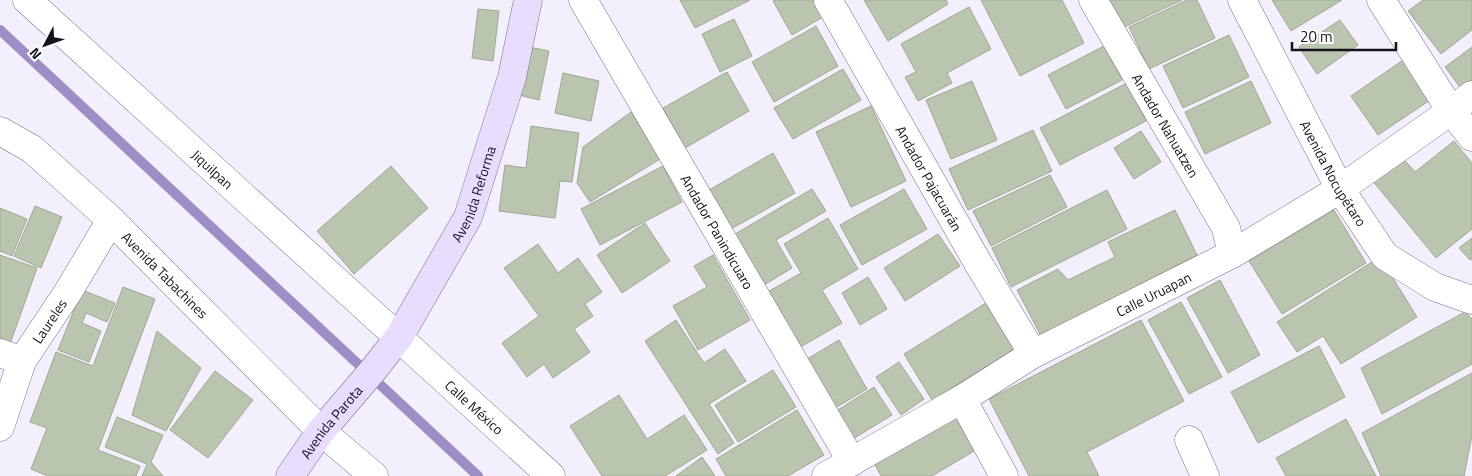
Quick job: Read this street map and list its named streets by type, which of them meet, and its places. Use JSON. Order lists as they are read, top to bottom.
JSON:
{
  "streets": {
    "street": [
      "Andador Nahuatzen",
      "Jiquilpan",
      "Avenida Nocupétaro",
      "Andador Pajacuarán",
      "Avenida Reforma",
      "Andador Panindicuaro",
      "Avenida Tabachines",
      "Calle Uruapan",
      "Laureles",
      "Calle México",
      "Avenida Parota"
    ]
  },
  "crossings": [
    ["Andador Nahuatzen", "Calle Uruapan"],
    ["Jiquilpan", "Avenida Reforma"],
    ["Jiquilpan", "Calle México"],
    ["Avenida Nocupétaro", "Calle Uruapan"],
    ["Andador Pajacuarán", "Calle Uruapan"],
    ["Avenida Reforma", "Calle México"],
    ["Avenida Reforma", "Avenida Parota"],
    ["Andador Panindicuaro", "Calle Uruapan"],
    ["Avenida Tabachines", "Laureles"],
    ["Avenida Tabachines", "Avenida Parota"]
  ],
  "scale_bar": "20 m",
  "north": "bottom left"
}
